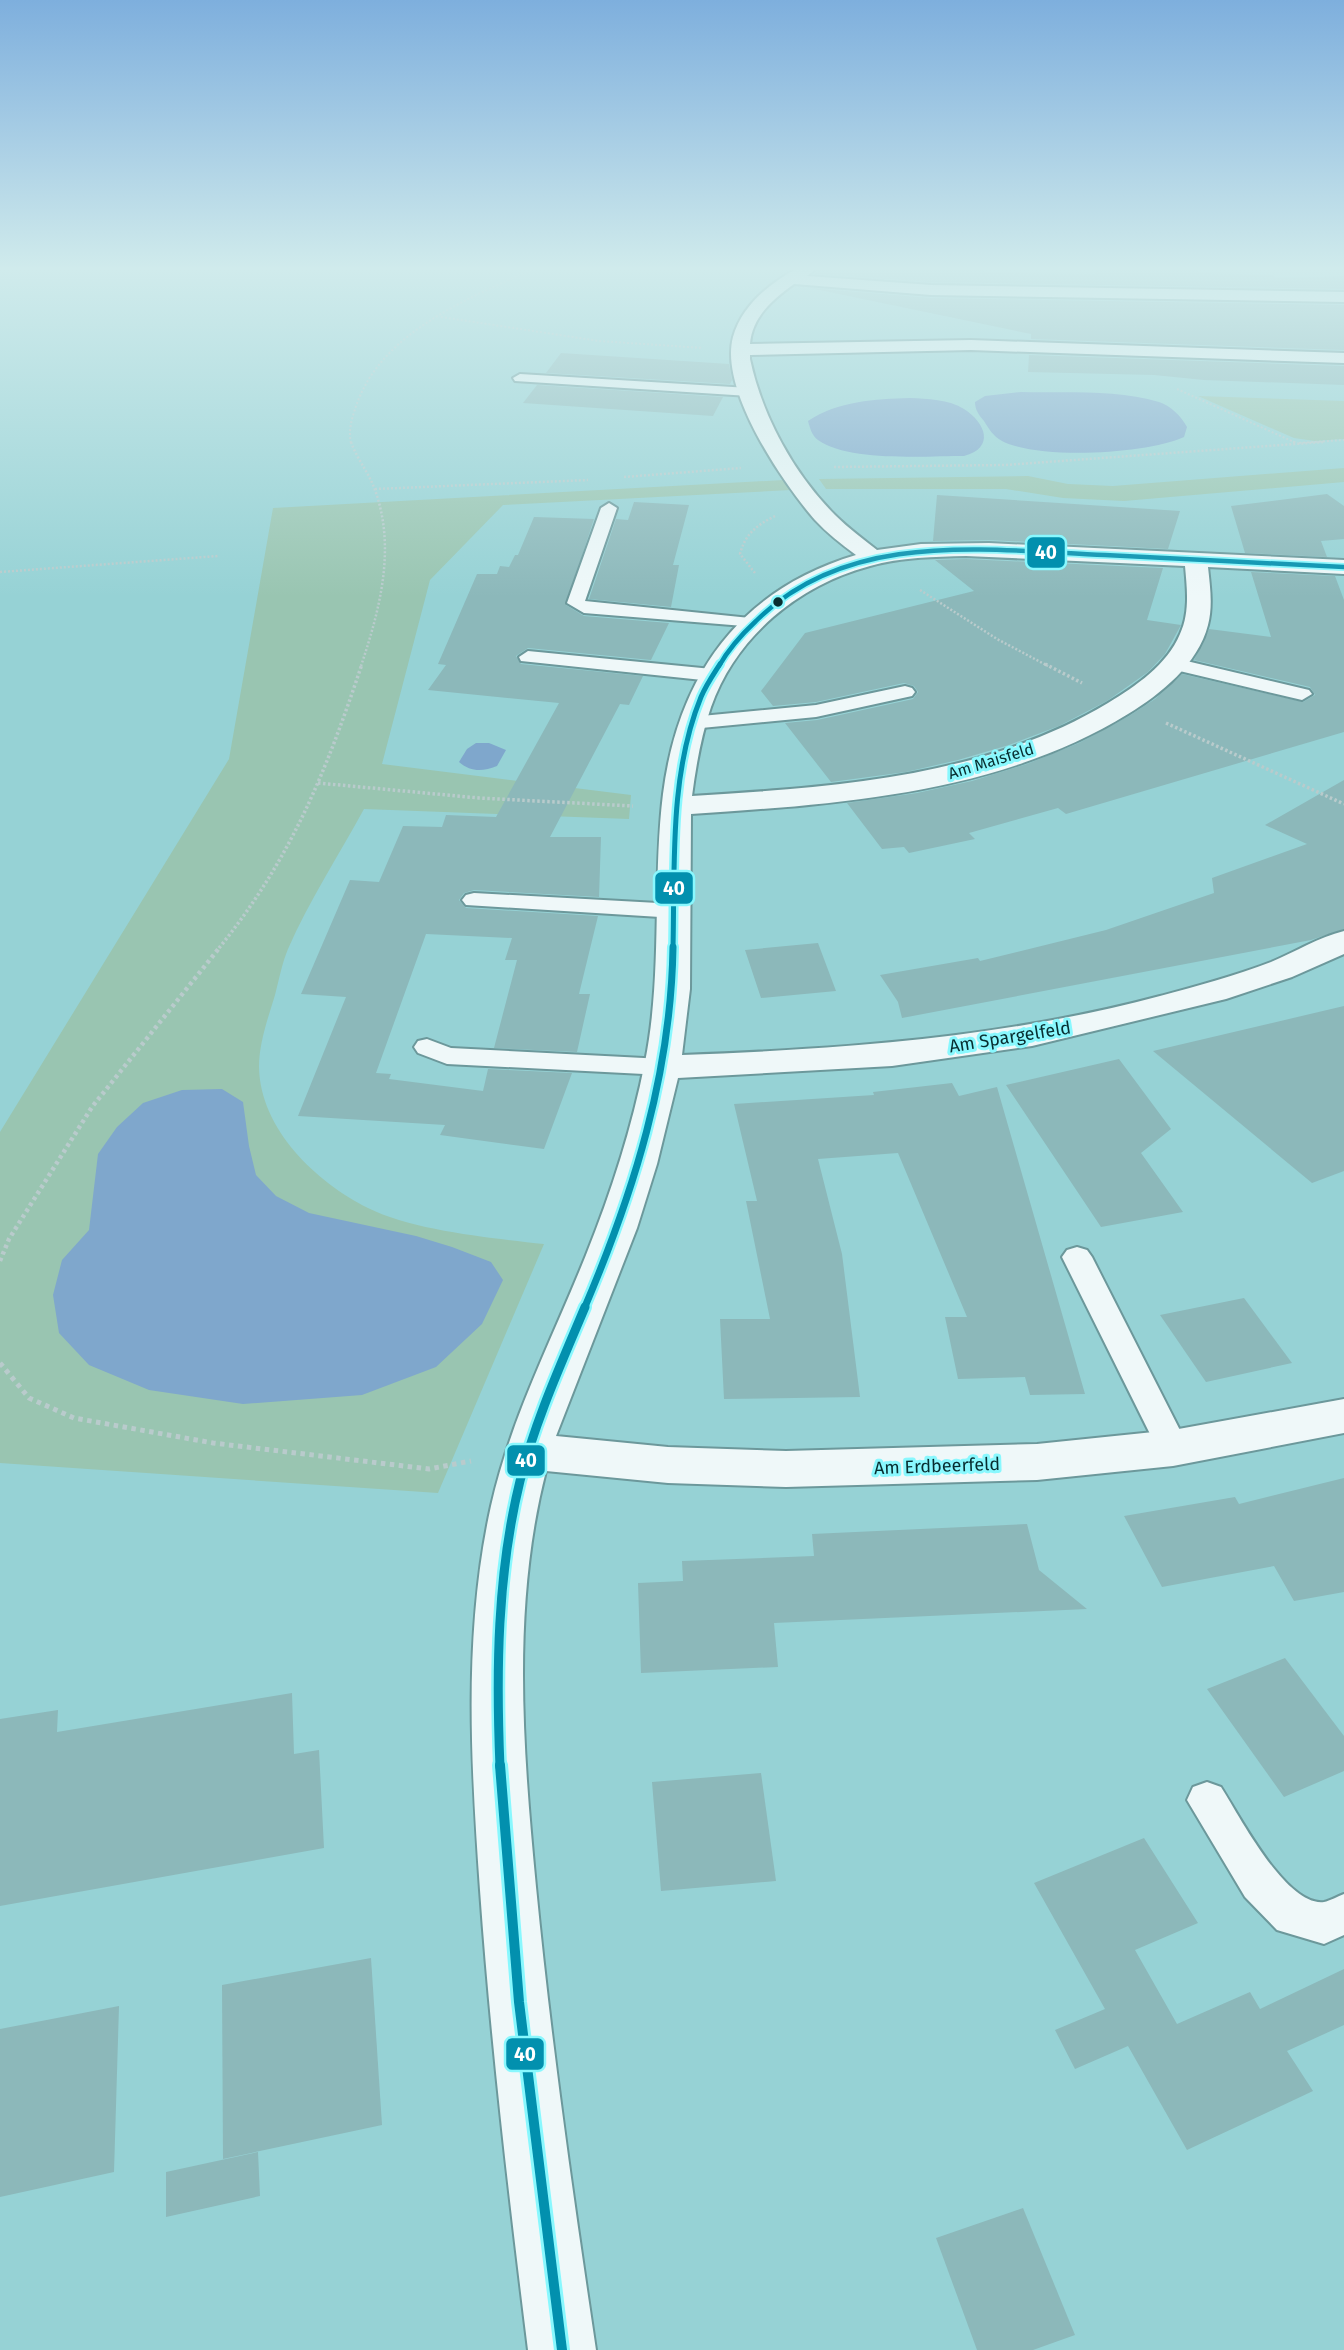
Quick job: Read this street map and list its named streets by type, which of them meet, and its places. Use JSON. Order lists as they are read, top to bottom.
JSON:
{
  "streets": {
    "street": ["Am Maisfeld", "Am Spargelfeld", "Am Erdbeerfeld"]
  },
  "lines": ["transit line 40"]
}
